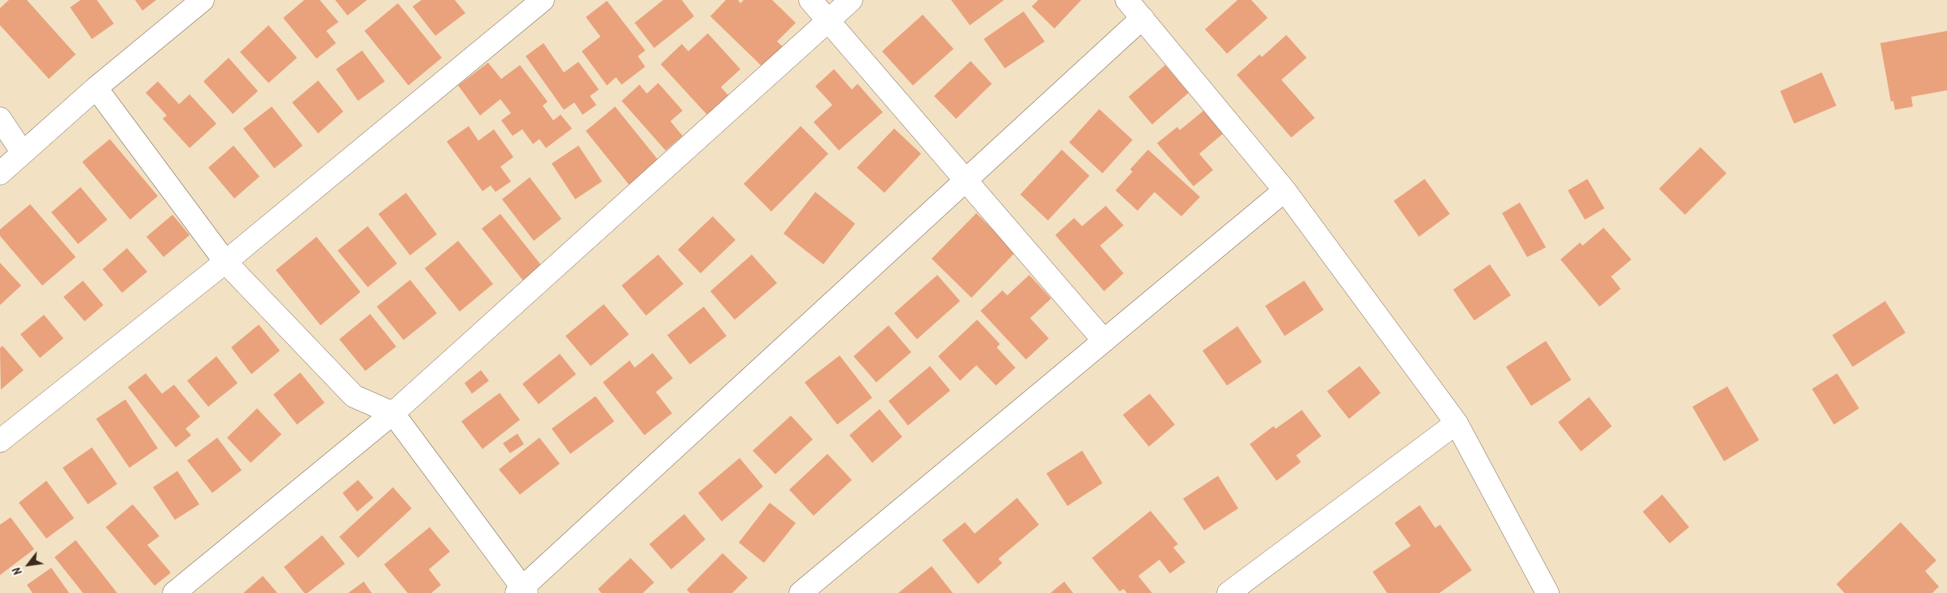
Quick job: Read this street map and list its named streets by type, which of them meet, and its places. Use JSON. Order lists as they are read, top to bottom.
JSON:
{
  "north": "bottom left"
}
